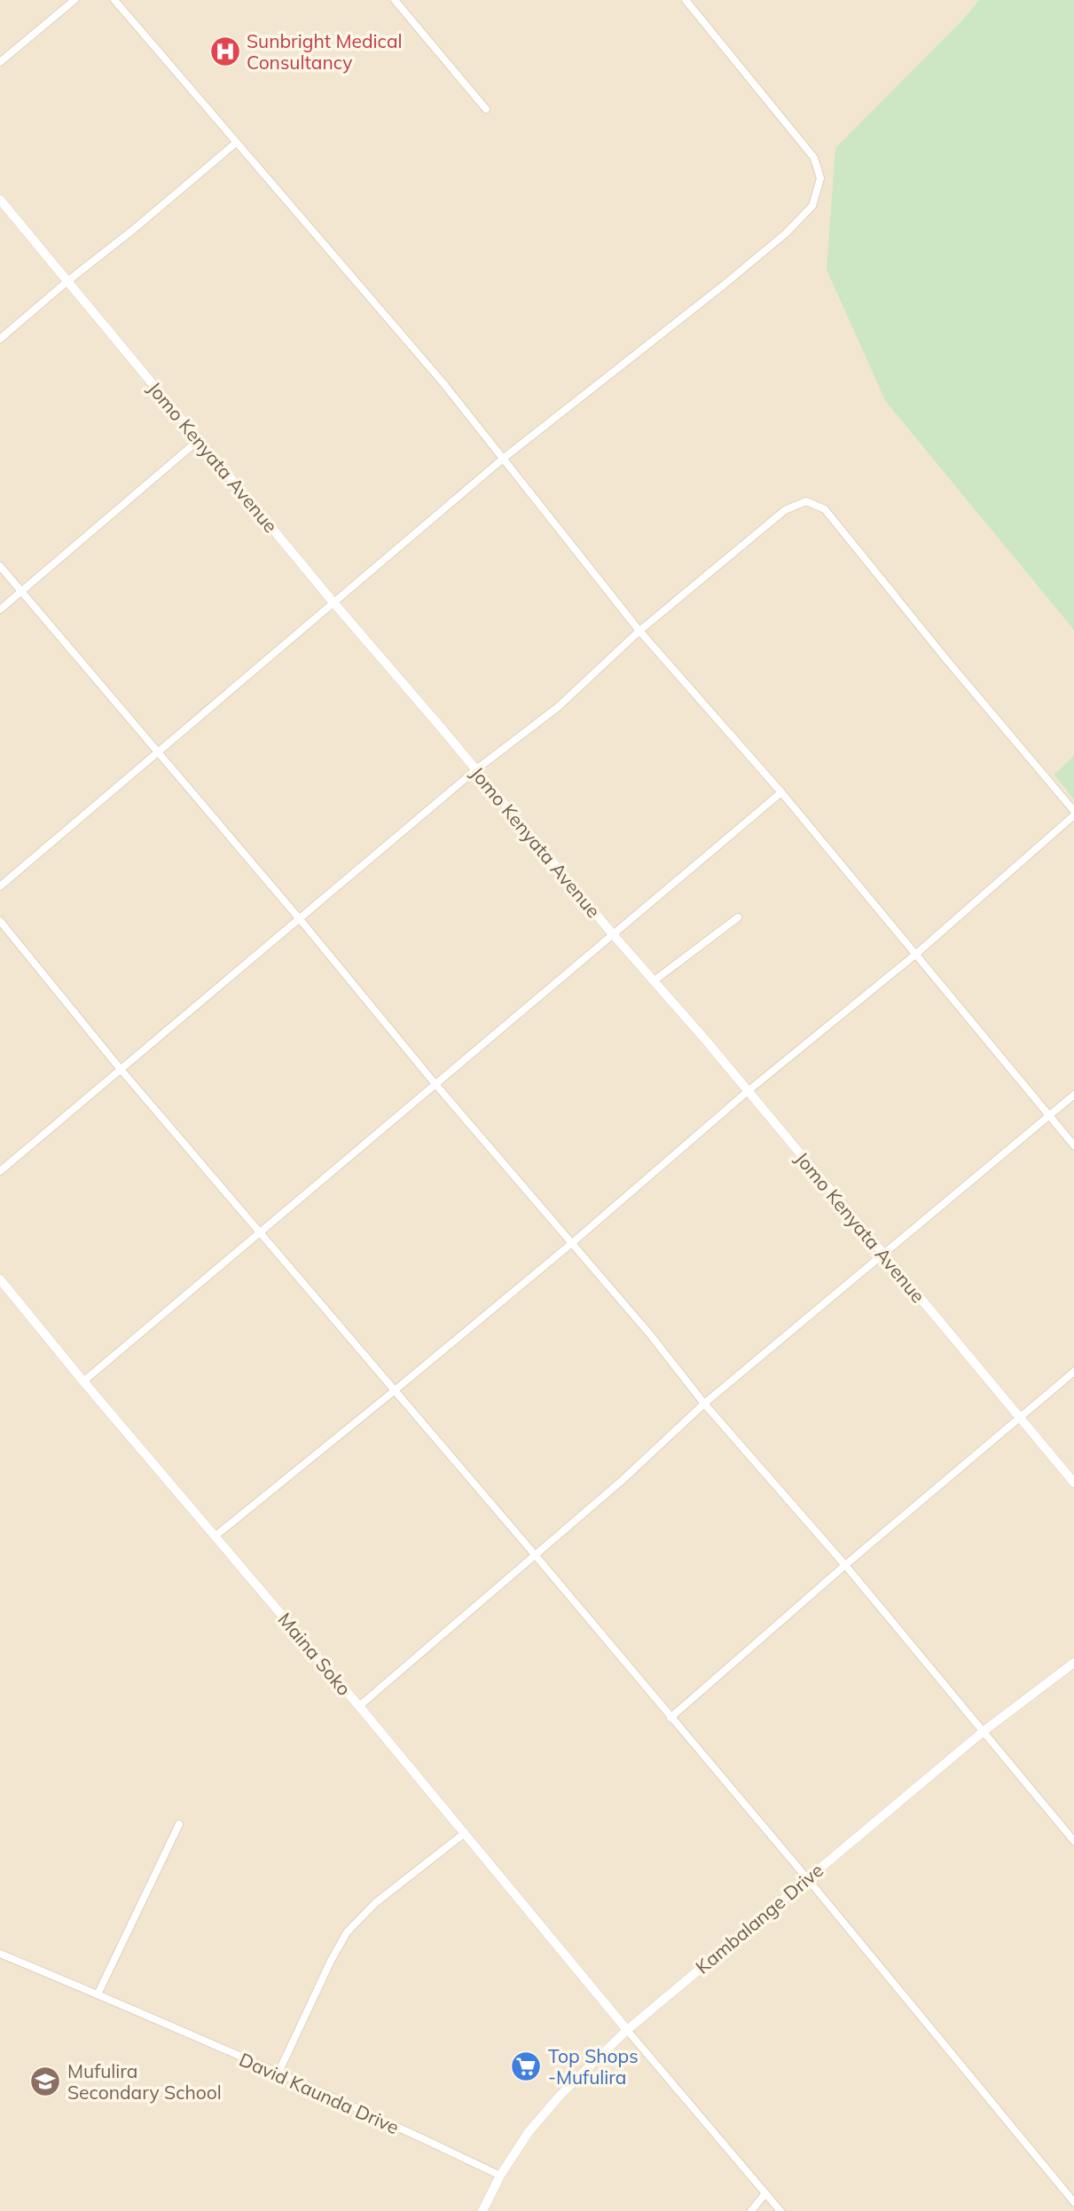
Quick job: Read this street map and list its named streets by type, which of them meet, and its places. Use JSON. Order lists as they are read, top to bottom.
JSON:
{
  "streets": {
    "street": [
      "Jomo Kenyata Avenue",
      "Maina Soko",
      "Kambalange Drive",
      "David Kaunda Drive"
    ]
  },
  "crossings": [
    ["Maina Soko", "Kambalange Drive"],
    ["Kambalange Drive", "David Kaunda Drive"]
  ],
  "places": {
    "hospital": ["Sunbright Medical Consultancy"],
    "supermarket": ["Top Shops -Mufulira"],
    "school or university": ["Mufulira Secondary School"]
  }
}
